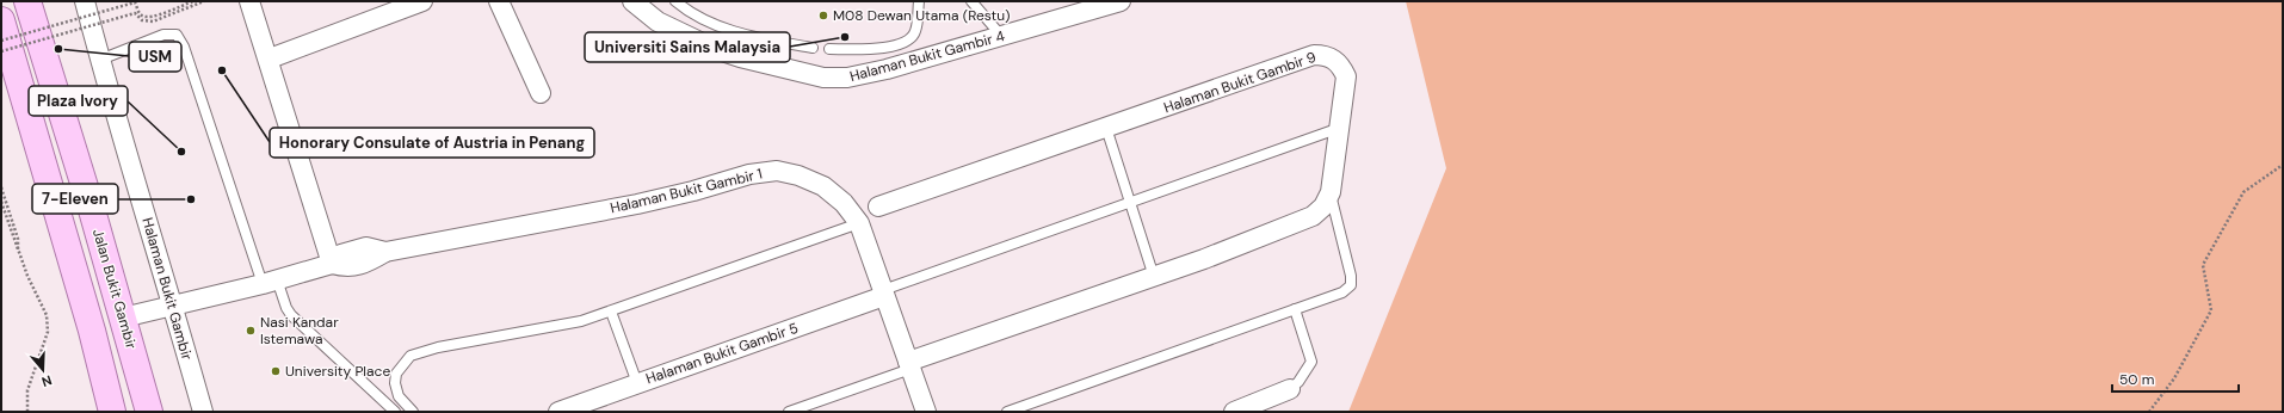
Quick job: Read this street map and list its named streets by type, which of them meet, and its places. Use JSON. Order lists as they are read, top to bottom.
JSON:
{
  "streets": {
    "main road": ["Jalan Bukit Gambir"],
    "street": [
      "Halaman Bukit Gambir 4",
      "Halaman Bukit Gambir 9",
      "Halaman Bukit Gambir 1",
      "Halaman Bukit Gambir",
      "Halaman Bukit Gambir 5"
    ]
  },
  "crossings": [
    ["Halaman Bukit Gambir 9", "Halaman Bukit Gambir 1"],
    ["Halaman Bukit Gambir 1", "Jalan Bukit Gambir"],
    ["Halaman Bukit Gambir 1", "Halaman Bukit Gambir"],
    ["Halaman Bukit Gambir 1", "Halaman Bukit Gambir 5"]
  ],
  "places": [
    "M08 Dewan Utama (Restu)",
    "Universiti Sains Malaysia",
    "USM",
    "Honorary Consulate of Austria in Penang",
    "Plaza Ivory",
    "7-Eleven",
    "Nasi Kandar Istemawa",
    "University Place"
  ],
  "scale_bar": "50 m",
  "north": "bottom"
}
